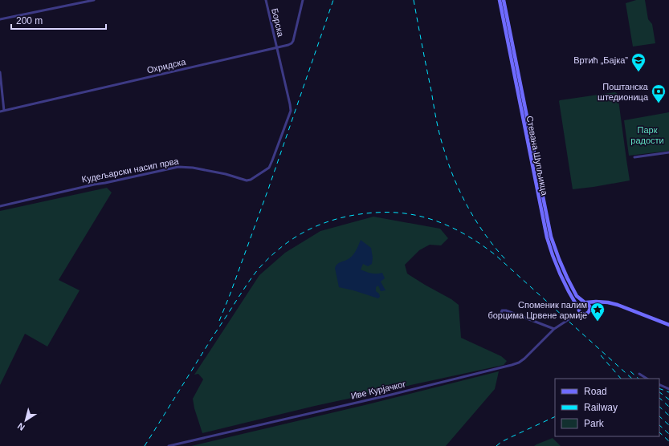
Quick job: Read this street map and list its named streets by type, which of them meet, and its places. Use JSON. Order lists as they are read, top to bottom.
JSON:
{
  "streets": {
    "main road": ["Стевана Шупљикца"],
    "street": [
      "Борска",
      "Охридска",
      "Кудељарски насип прва",
      "Иве Курјачког"
    ]
  },
  "crossings": [
    ["Борска", "Охридска"],
    ["Борска", "Кудељарски насип прва"],
    ["Охридска", "Кудељарски насип прва"]
  ],
  "parks": ["Парк радости"],
  "places": {
    "school or university": ["Вртић „Бајка”"],
    "bank": ["Поштанска штедионица"],
    "place": ["Споменик палим борцима Црвене армије"]
  },
  "legend": ["Road", "Railway", "Park"],
  "scale_bar": "200 m",
  "north": "bottom left"
}
